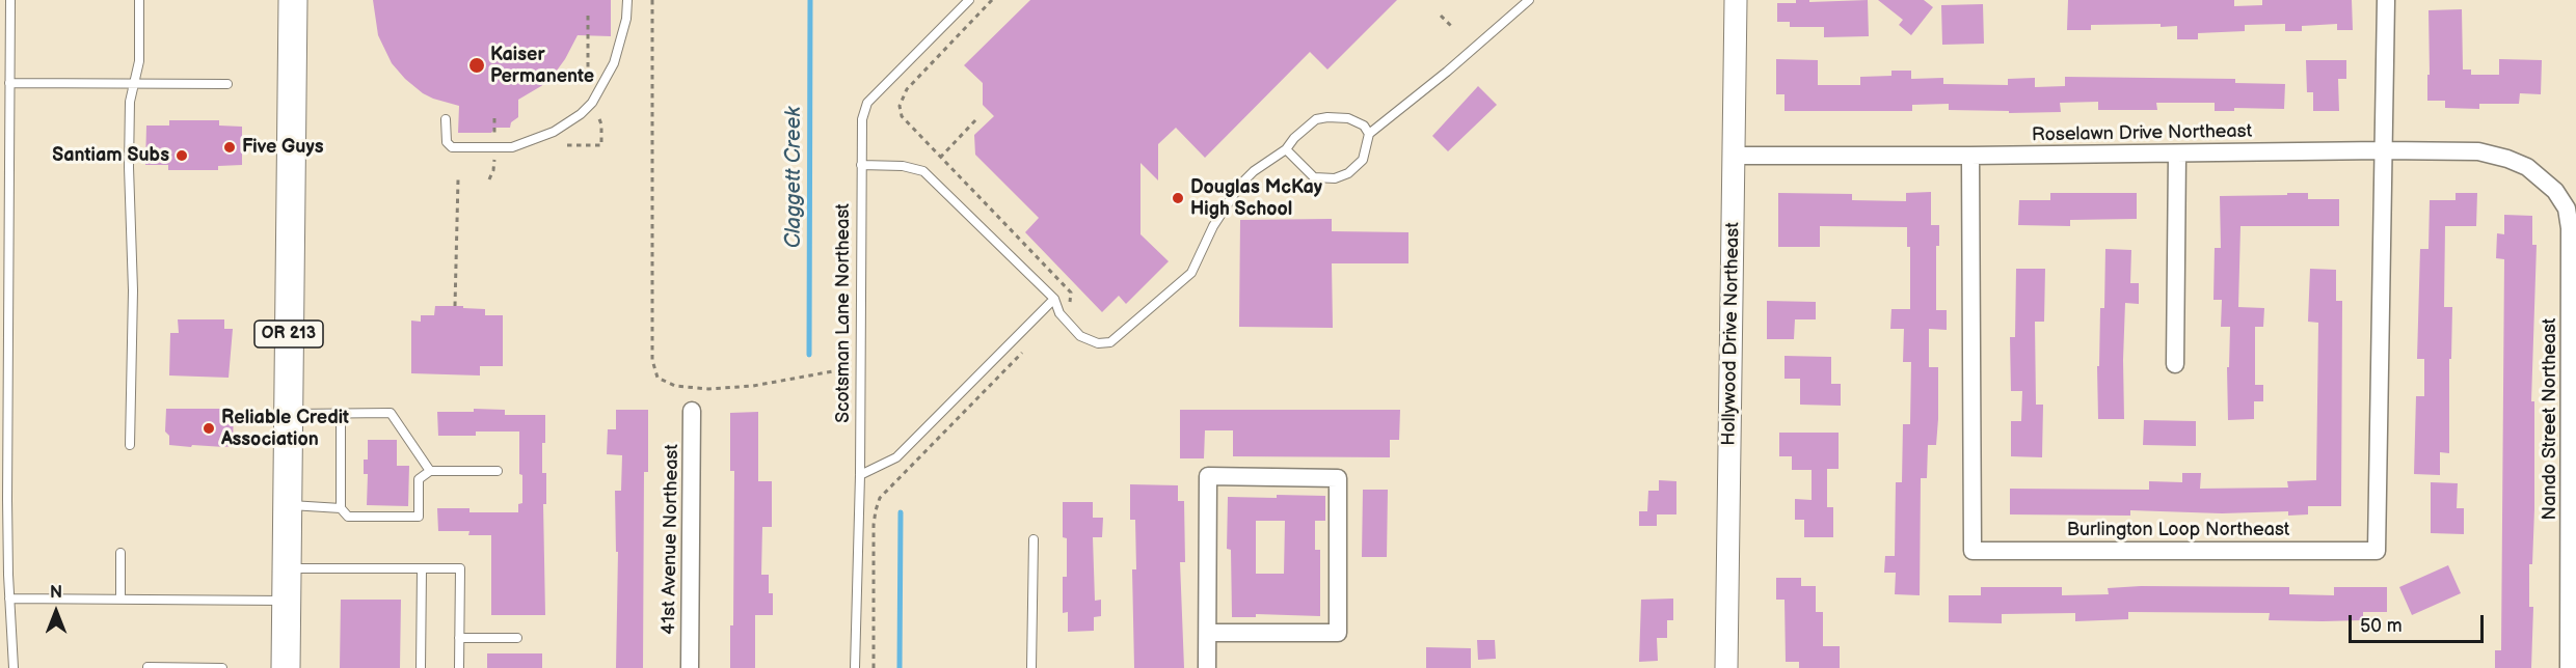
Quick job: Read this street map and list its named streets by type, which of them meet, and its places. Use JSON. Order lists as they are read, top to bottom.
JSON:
{
  "streets": {
    "main road": ["OR 213"],
    "street": [
      "Roselawn Drive Northeast",
      "Hollywood Drive Northeast",
      "Nando Street Northeast",
      "Burlington Loop Northeast",
      "41st Avenue Northeast"
    ],
    "lane": ["Scotsman Lane Northeast"]
  },
  "crossings": [
    ["Roselawn Drive Northeast", "Hollywood Drive Northeast"],
    ["Roselawn Drive Northeast", "Nando Street Northeast"],
    ["Roselawn Drive Northeast", "Burlington Loop Northeast"]
  ],
  "water": ["Claggett Creek"],
  "places": [
    "Kaiser Permanente",
    "Five Guys",
    "Santiam Subs",
    "Douglas McKay High School",
    "Reliable Credit Association"
  ],
  "scale_bar": "50 m",
  "north": "top"
}
